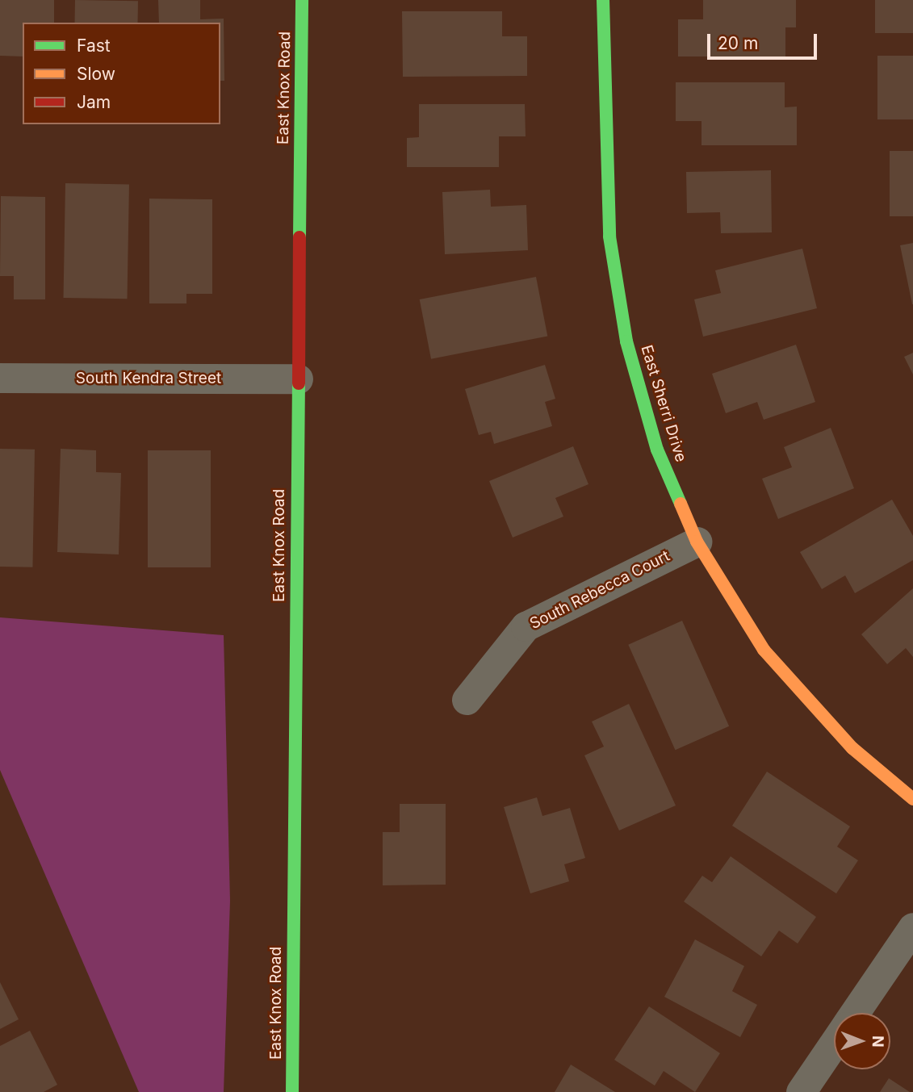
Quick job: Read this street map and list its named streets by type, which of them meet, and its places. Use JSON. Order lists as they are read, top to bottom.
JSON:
{
  "streets": {
    "street": [
      "East Knox Road",
      "South Kendra Street",
      "East Sherri Drive",
      "South Rebecca Court"
    ]
  },
  "crossings": [
    ["East Knox Road", "South Kendra Street"],
    ["East Sherri Drive", "South Rebecca Court"]
  ],
  "legend": ["Fast", "Slow", "Jam"],
  "scale_bar": "20 m",
  "north": "right"
}
